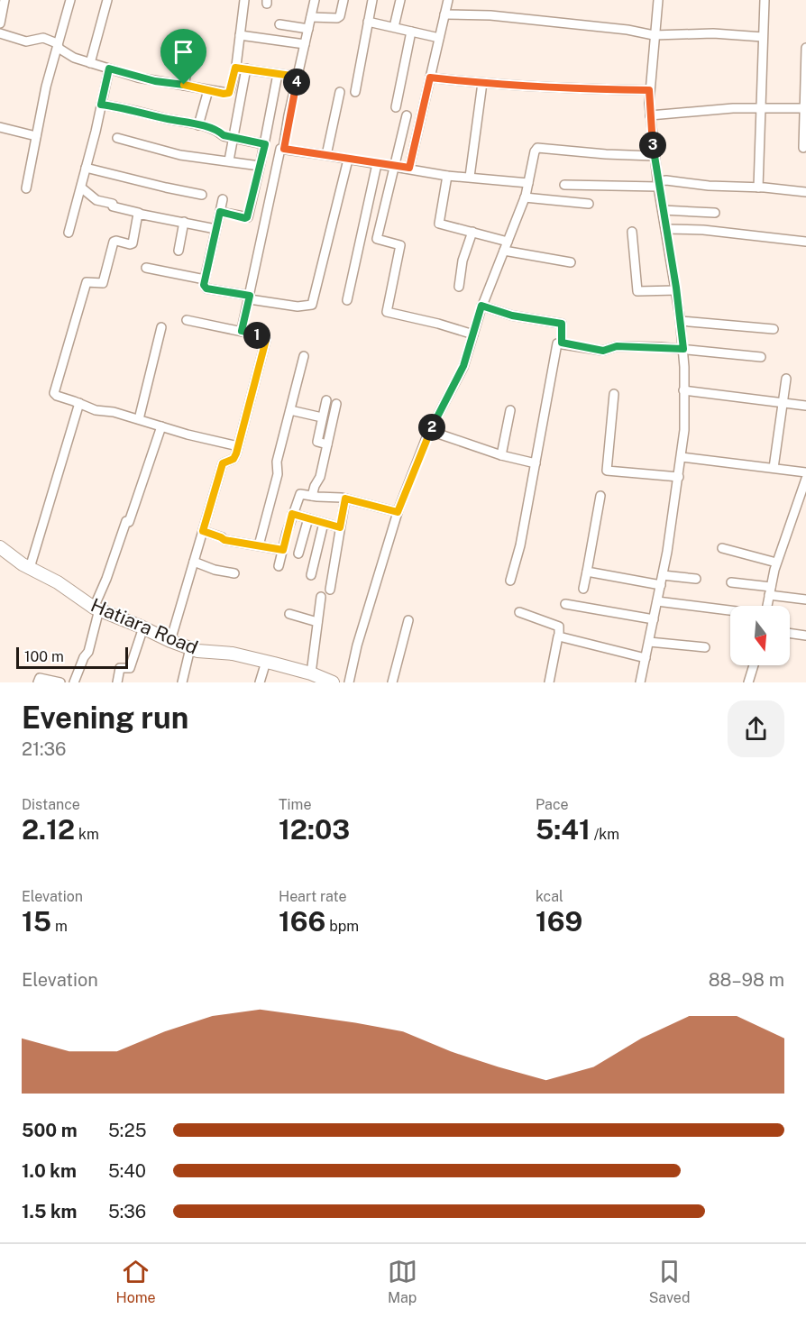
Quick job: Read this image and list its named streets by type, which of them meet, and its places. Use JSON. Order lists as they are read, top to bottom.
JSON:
{
  "streets": {
    "street": ["Hatiara Road"]
  },
  "scale_bar": "100 m",
  "north": "bottom",
  "page": {
    "pins": [
      "4",
      "3",
      "1",
      "2"
    ],
    "scale": "100 m",
    "heading": ["Evening run", "21:36"],
    "stats": [
      ["Distance", "2.12 km"],
      ["Time", "12:03"],
      ["Pace", "5:41 /km"],
      ["Elevation", "15 m"],
      ["Heart rate", "166 bpm"],
      ["kcal", "169"]
    ],
    "chart": ["Elevation", "88–98 m"],
    "list": [
      {
        "name": "500 m",
        "note": "5:25"
      },
      {
        "name": "1.0 km",
        "note": "5:40"
      },
      {
        "name": "1.5 km",
        "note": "5:36"
      }
    ],
    "tabs": ["Home", "Map", "Saved"]
  }
}
